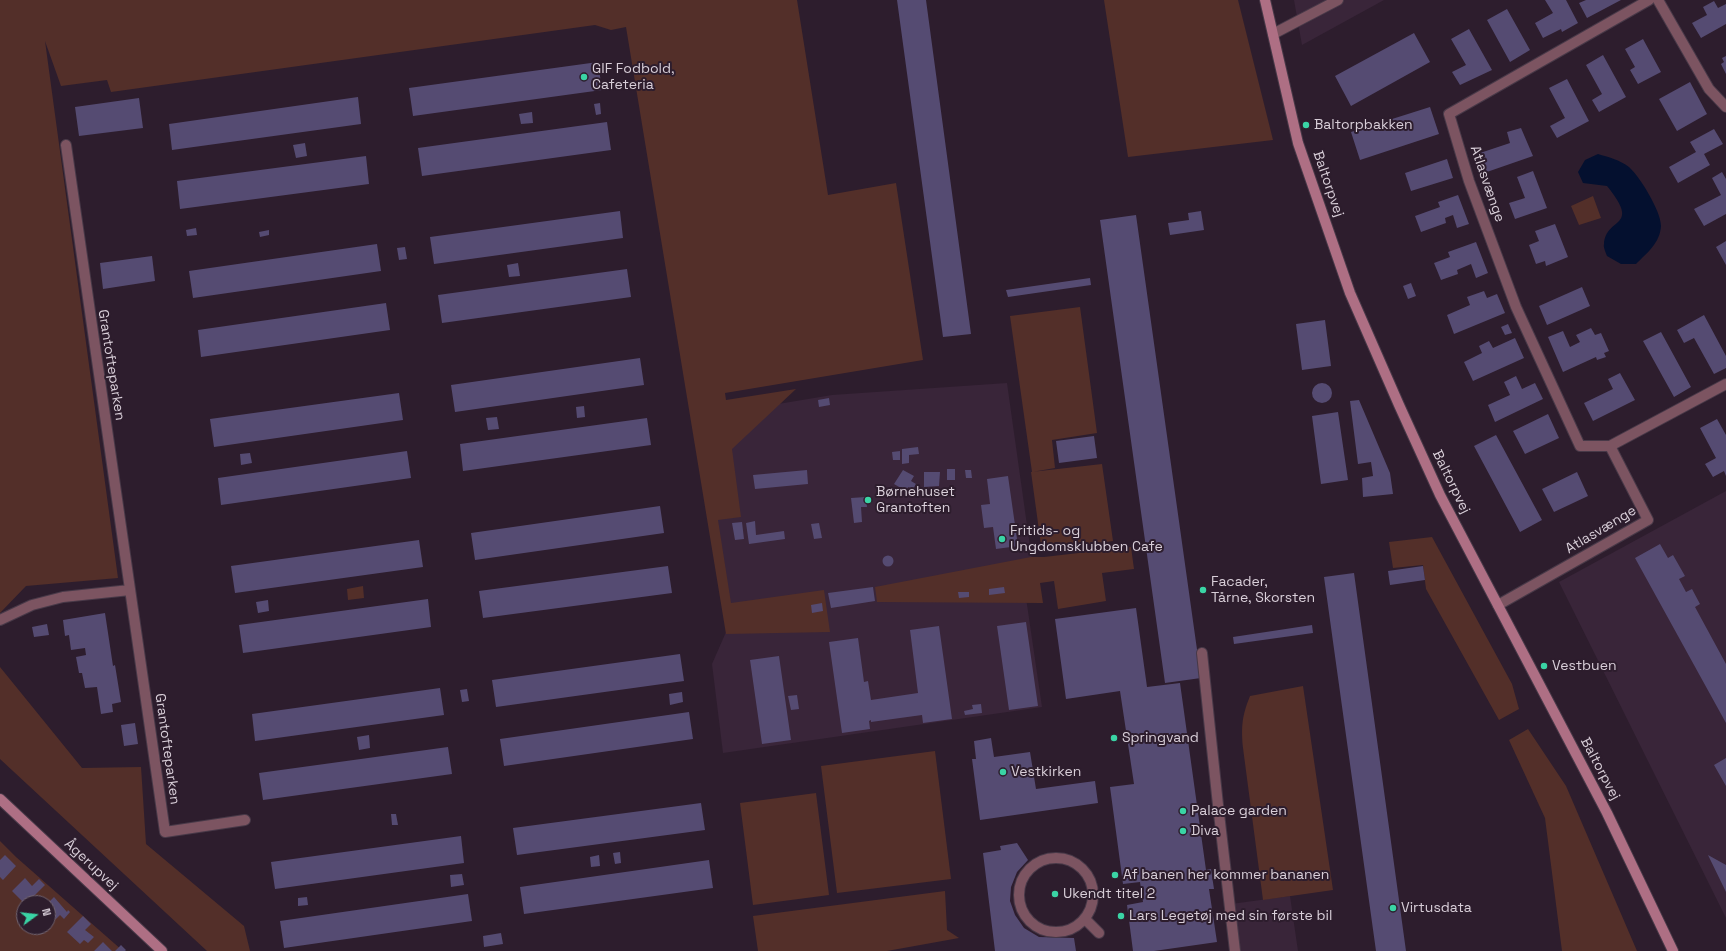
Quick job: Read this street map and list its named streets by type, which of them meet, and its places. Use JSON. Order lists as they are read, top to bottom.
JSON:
{
  "streets": {
    "street": [
      "Baltorpvej",
      "Atlasvænge",
      "Grantofteparken",
      "Ågerupvej"
    ]
  },
  "crossings": [
    ["Baltorpvej", "Atlasvænge"]
  ],
  "places": [
    "GIF Fodbold, Cafeteria",
    "Baltorpbakken",
    "Børnehuset Grantoften",
    "Fritids- og Ungdomsklubben Cafe",
    "Facader, Tårne, Skorsten",
    "Vestbuen",
    "Springvand",
    "Vestkirken",
    "Palace garden",
    "Diva",
    "Af banen her kommer bananen",
    "Ukendt titel 2",
    "Virtusdata",
    "Lars Legetøj med sin første bil"
  ],
  "north": "right"
}
